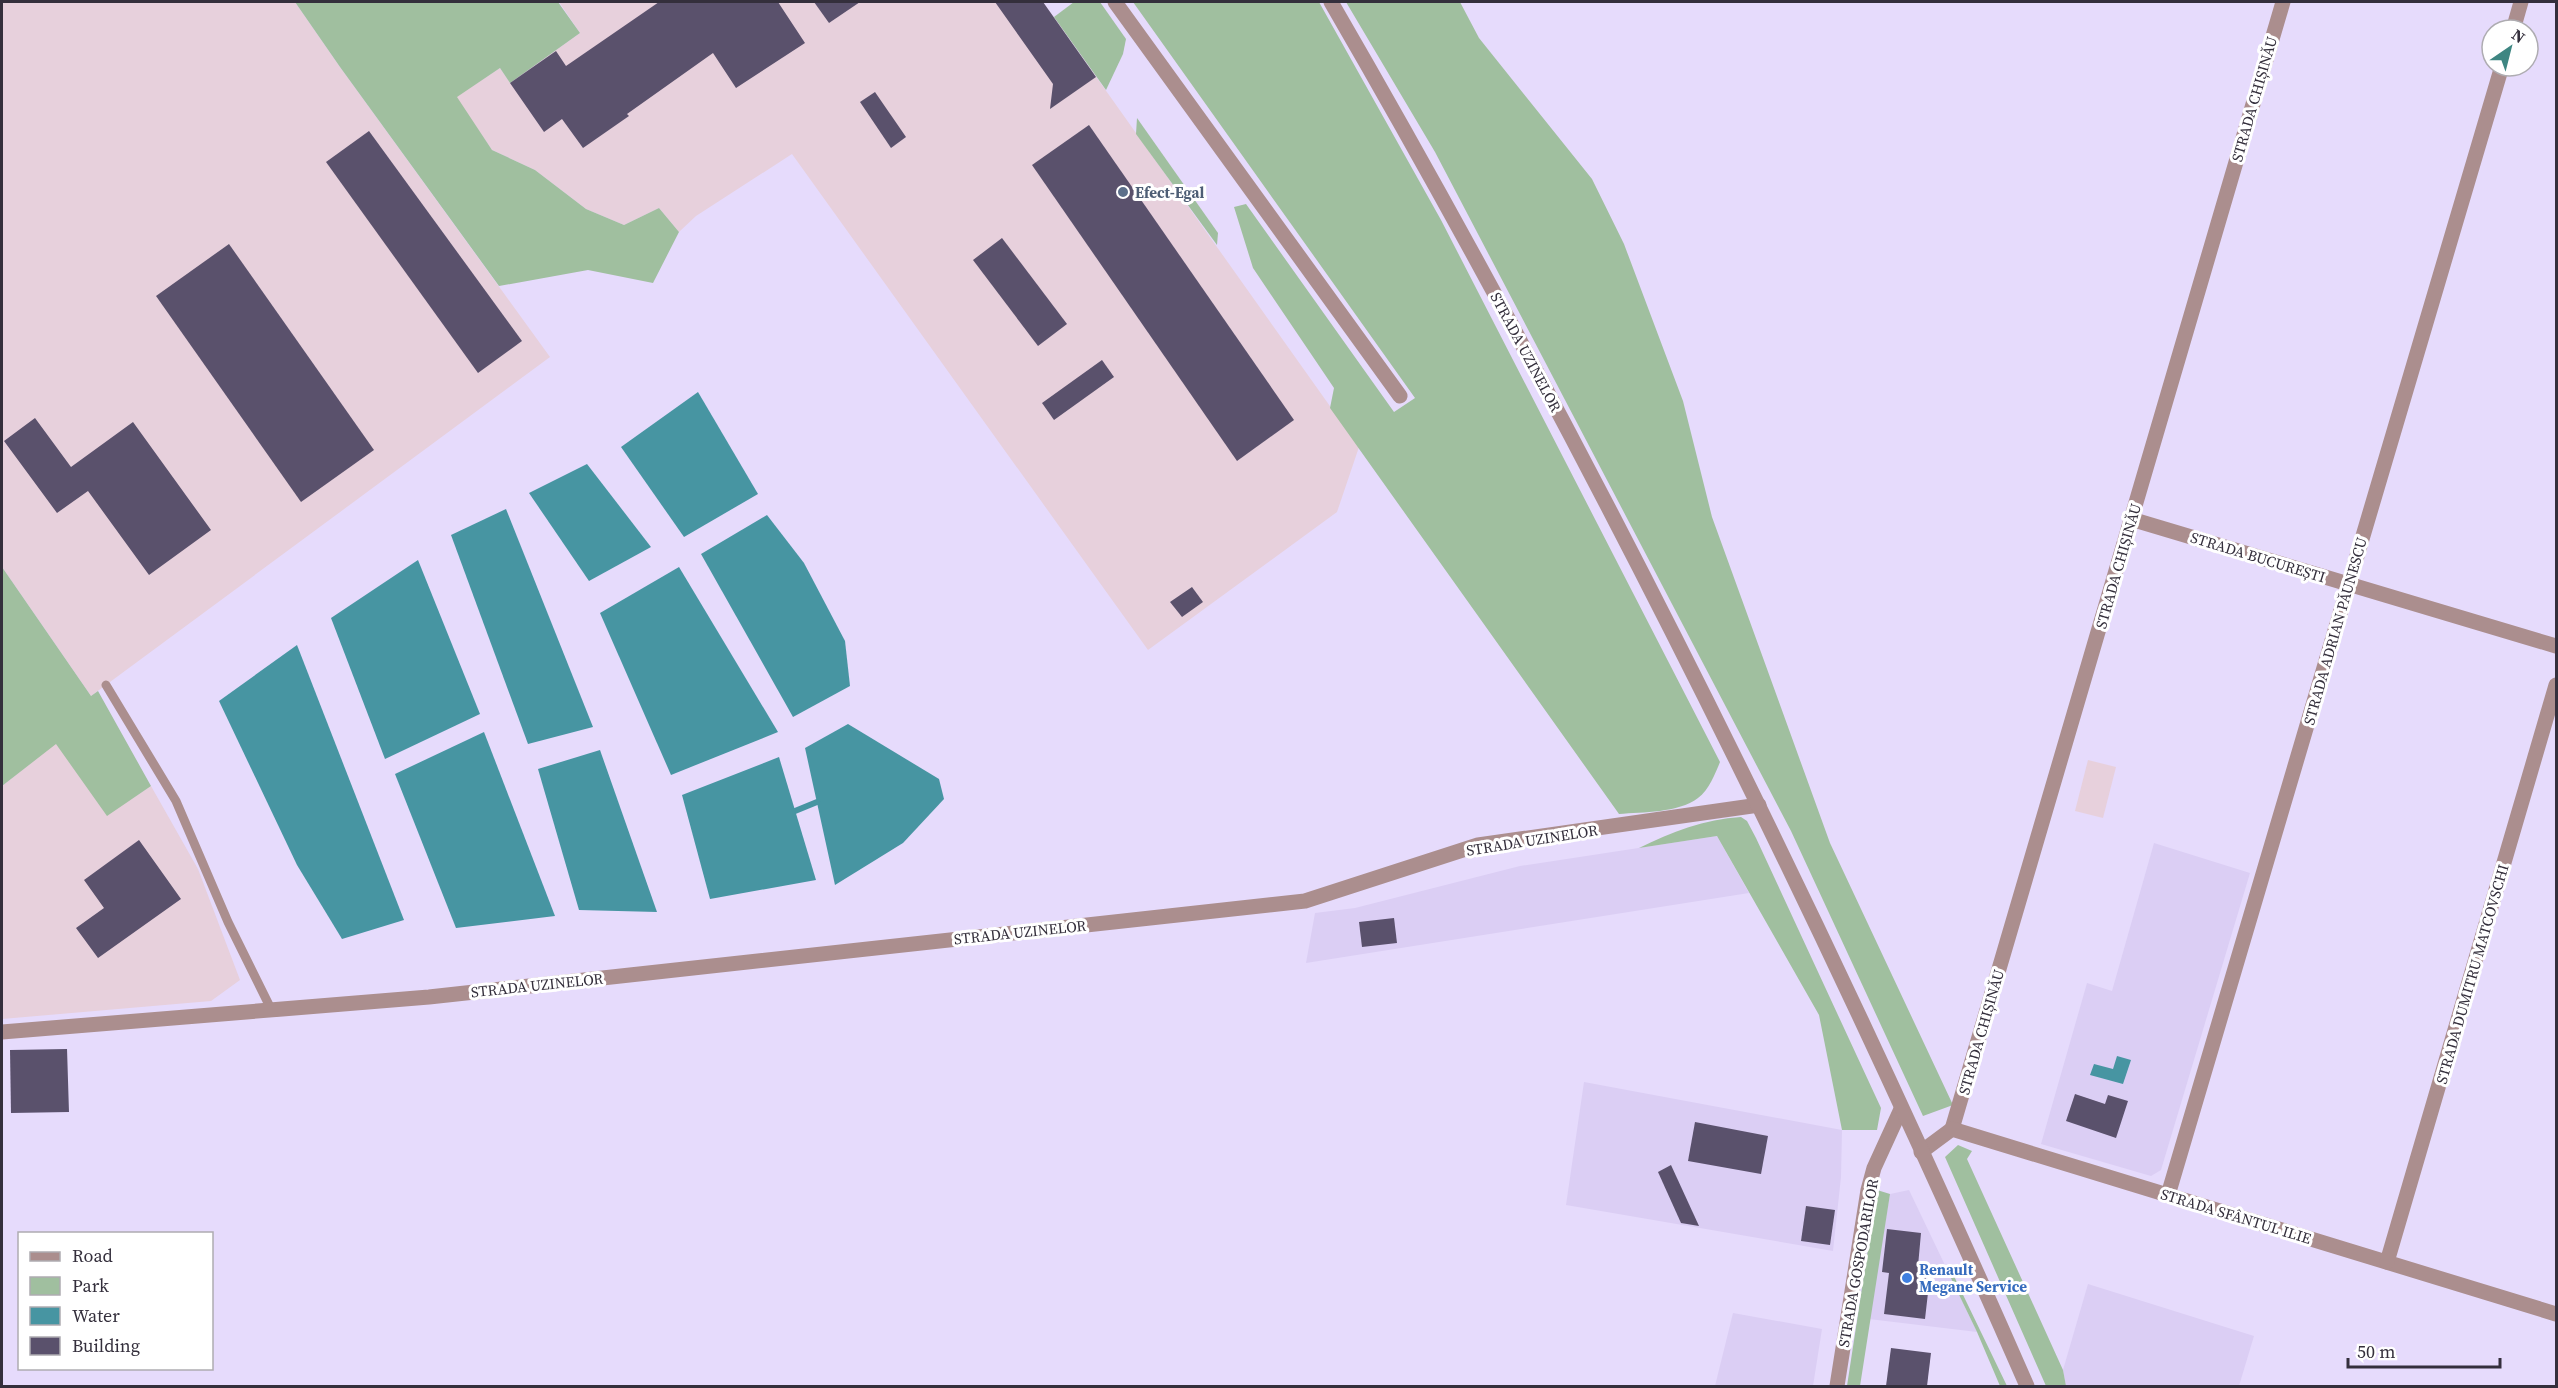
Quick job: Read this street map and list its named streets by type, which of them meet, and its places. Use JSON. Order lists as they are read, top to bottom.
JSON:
{
  "streets": {
    "street": [
      "STRADA CHIȘINĂU",
      "STRADA UZINELOR",
      "STRADA BUCUREȘTI",
      "STRADA ADRIAN PĂUNESCU",
      "STRADA DUMITRU MATCOVSCHI",
      "STRADA SFÂNTUL ILIE",
      "STRADA GOSPODARILOR"
    ]
  },
  "crossings": [
    ["STRADA CHIȘINĂU", "STRADA BUCUREȘTI"],
    ["STRADA CHIȘINĂU", "STRADA SFÂNTUL ILIE"],
    ["STRADA UZINELOR", "STRADA GOSPODARILOR"],
    ["STRADA BUCUREȘTI", "STRADA ADRIAN PĂUNESCU"],
    ["STRADA ADRIAN PĂUNESCU", "STRADA SFÂNTUL ILIE"],
    ["STRADA DUMITRU MATCOVSCHI", "STRADA SFÂNTUL ILIE"]
  ],
  "places": ["Efect-Egal", "Renault Megane Service"],
  "legend": [
    "Road",
    "Park",
    "Water",
    "Building"
  ],
  "scale_bar": "50 m",
  "north": "top right"
}
